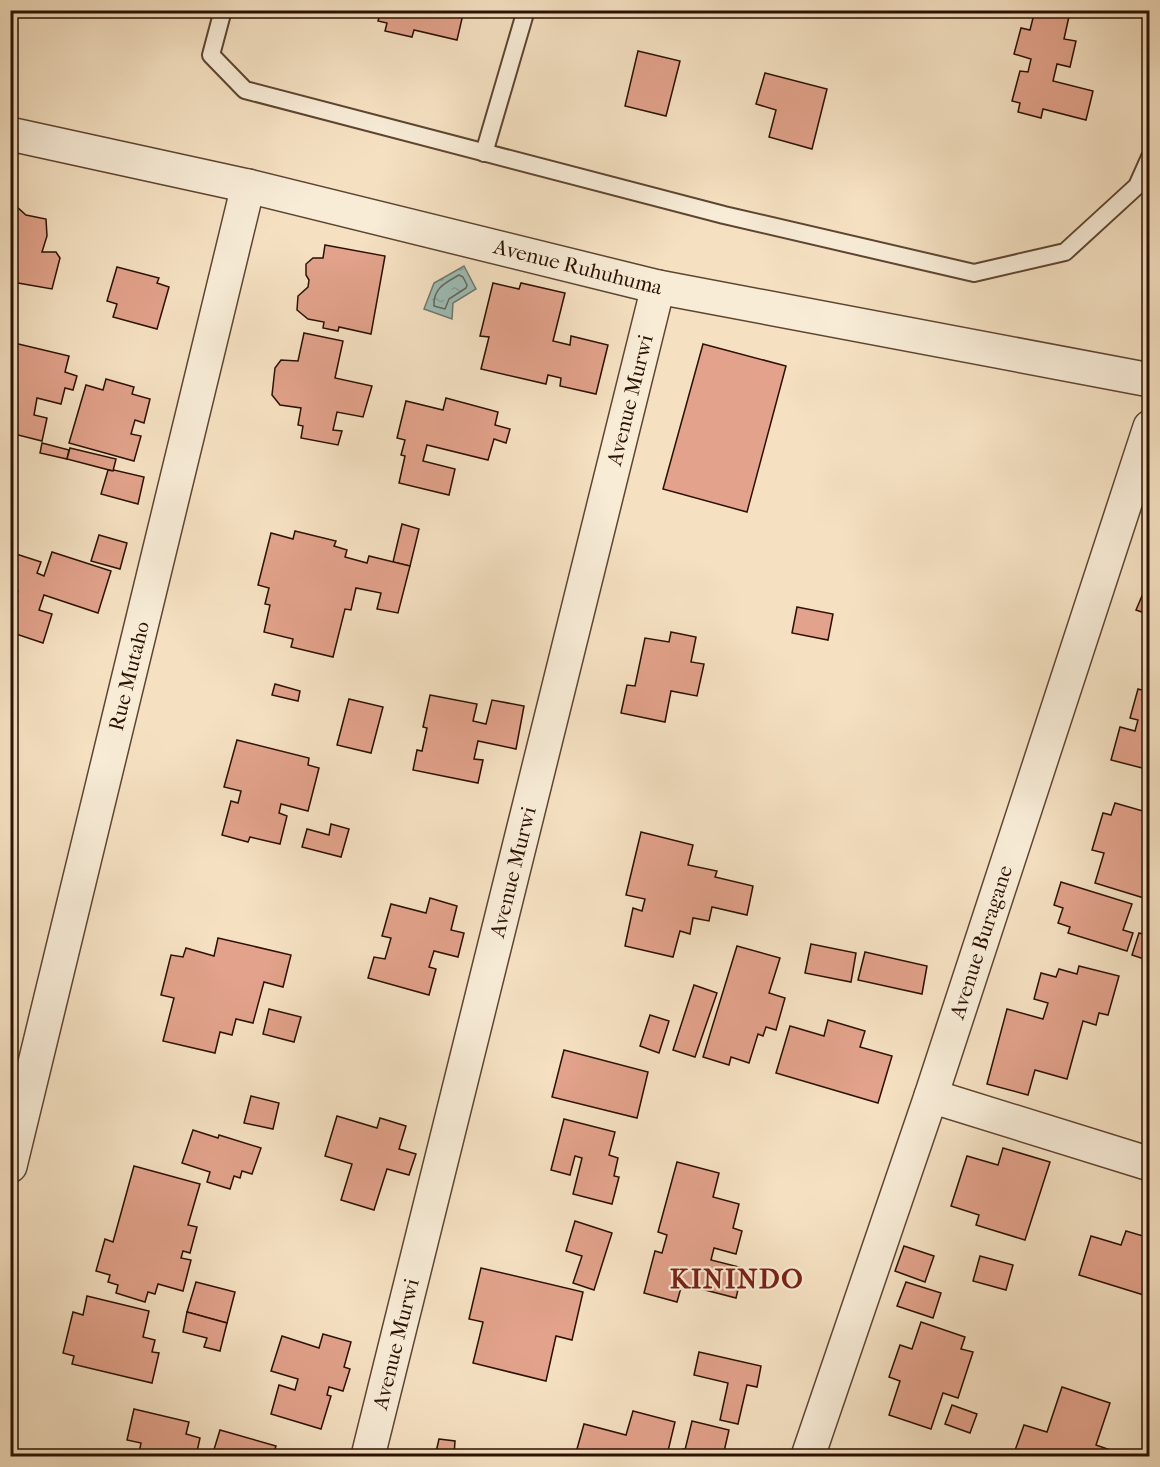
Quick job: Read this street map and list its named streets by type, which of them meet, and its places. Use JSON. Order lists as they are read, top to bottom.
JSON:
{
  "streets": {
    "street": [
      "Avenue Ruhuhuma",
      "Avenue Murwi",
      "Rue Mutaho",
      "Avenue Buragane"
    ]
  },
  "crossings": [
    ["Avenue Ruhuhuma", "Avenue Murwi"],
    ["Avenue Ruhuhuma", "Rue Mutaho"]
  ],
  "districts": ["KININDO"]
}
